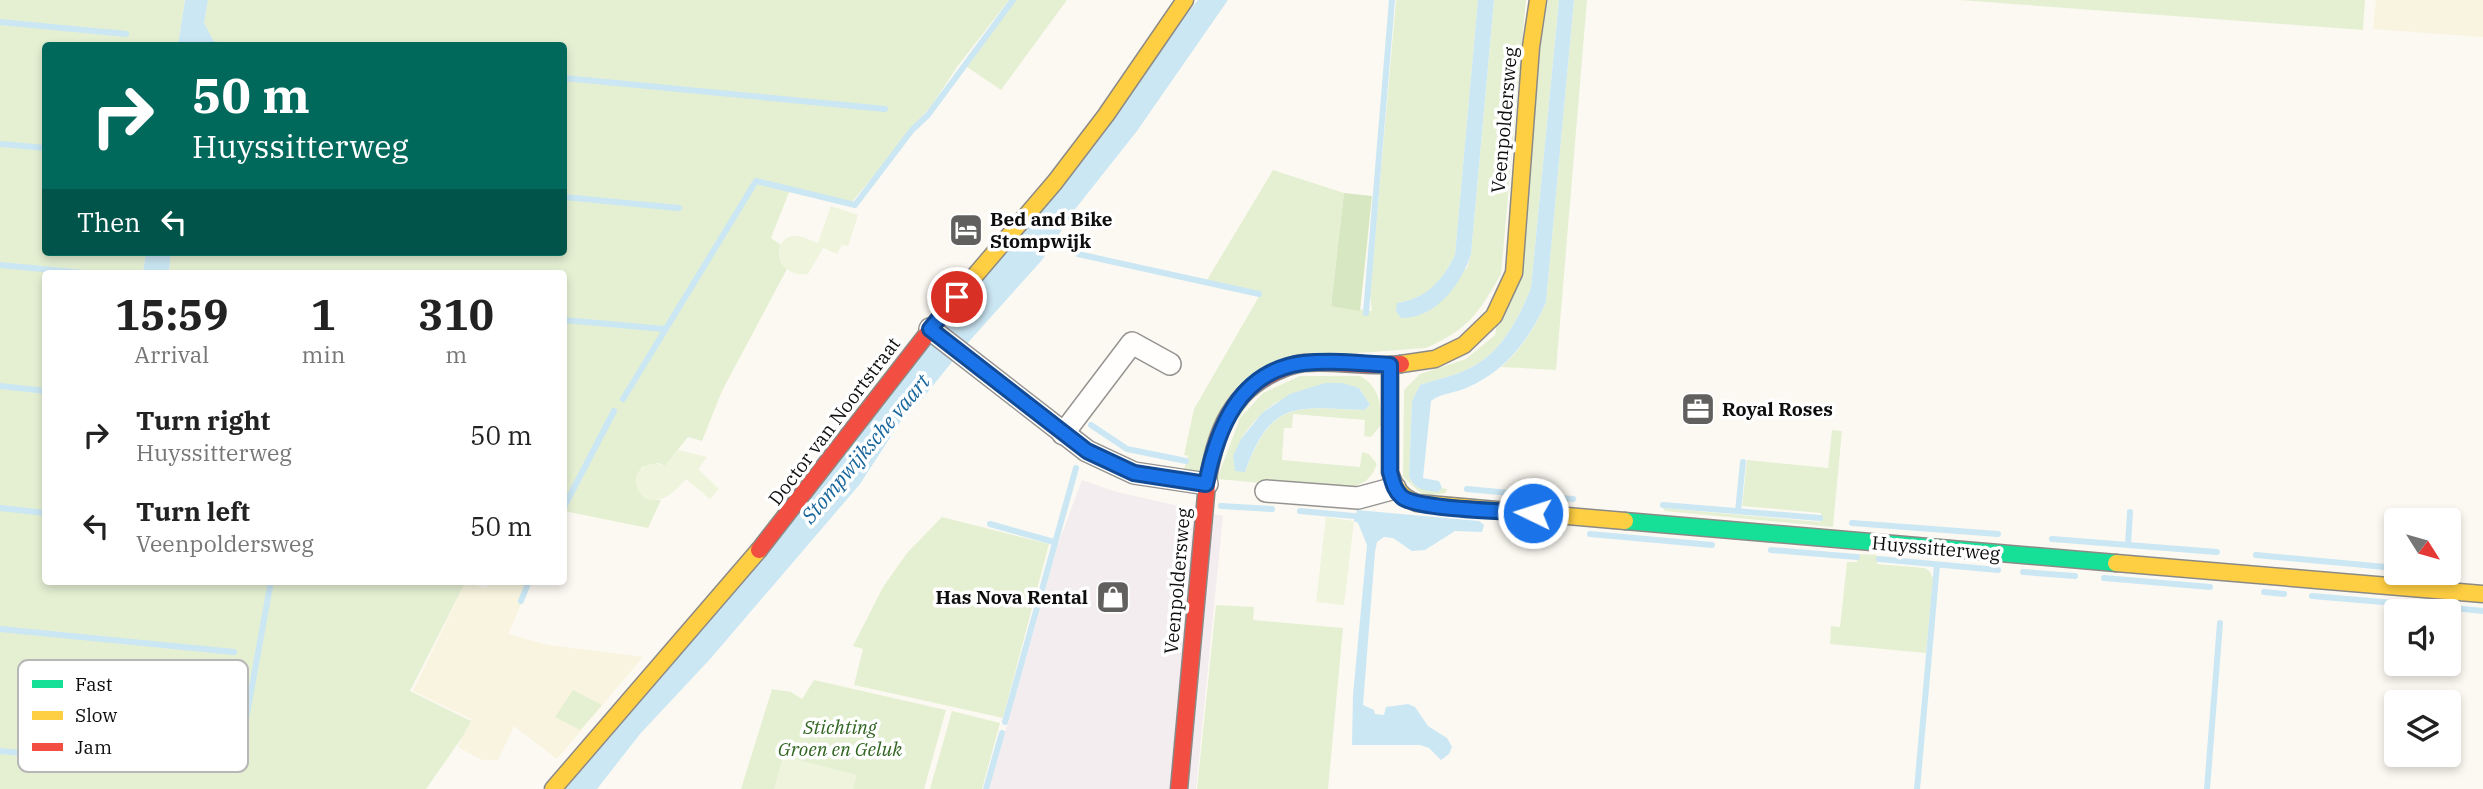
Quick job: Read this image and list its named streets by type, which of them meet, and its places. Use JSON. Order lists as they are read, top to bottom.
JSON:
{
  "streets": {
    "street": ["Veenpoldersweg", "Doctor van Noortstraat", "Huyssitterweg"]
  },
  "water": ["Stompwijksche vaart"],
  "parks": ["Stichting Groen en Geluk"],
  "places": {
    "hotel": ["Bed and Bike Stompwijk"],
    "office": ["Royal Roses"],
    "shop": ["Has Nova Rental"]
  },
  "legend": ["Fast", "Slow", "Jam"],
  "north": "bottom right",
  "page": {
    "turn": ["50 m", "Huyssitterweg"],
    "then": "Then",
    "eta": [
      "15:59",
      "Arrival",
      "1",
      "min",
      "310",
      "m"
    ],
    "list": [
      {
        "name": "Turn right",
        "note": "Huyssitterweg",
        "value": "50 m"
      },
      {
        "name": "Turn left",
        "note": "Veenpoldersweg",
        "value": "50 m"
      }
    ]
  }
}
